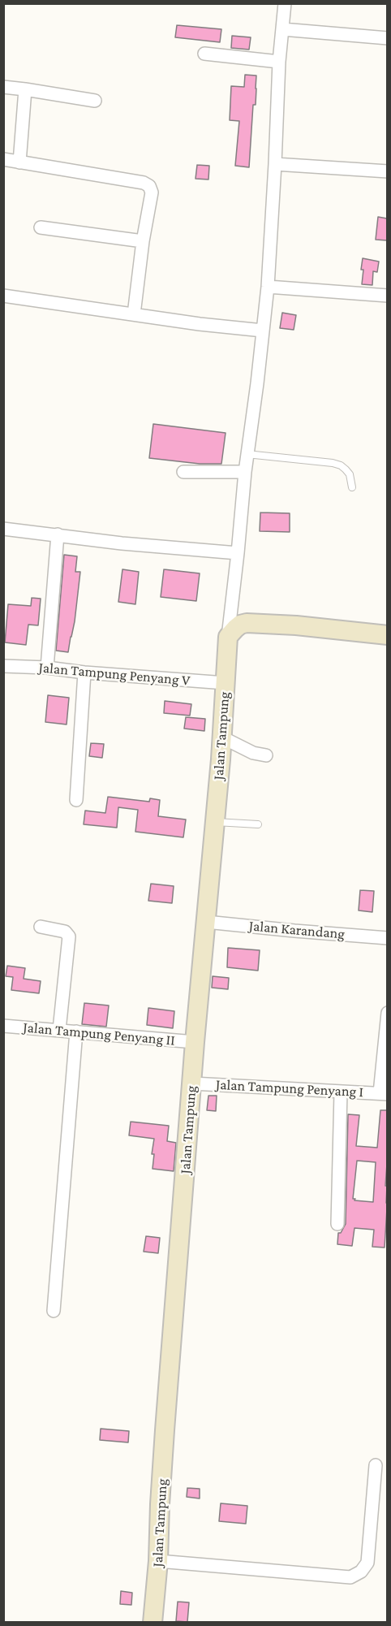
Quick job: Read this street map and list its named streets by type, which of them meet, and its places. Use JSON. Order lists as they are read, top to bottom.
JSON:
{
  "streets": {
    "main road": ["Jalan Tampung"],
    "street": [
      "Jalan Tampung Penyang V",
      "Jalan Karandang",
      "Jalan Tampung Penyang II",
      "Jalan Tampung Penyang I"
    ]
  },
  "crossings": [
    ["Jalan Tampung Penyang V", "Jalan Tampung"],
    ["Jalan Tampung", "Jalan Karandang"],
    ["Jalan Tampung", "Jalan Tampung Penyang II"],
    ["Jalan Tampung", "Jalan Tampung Penyang I"]
  ]
}
